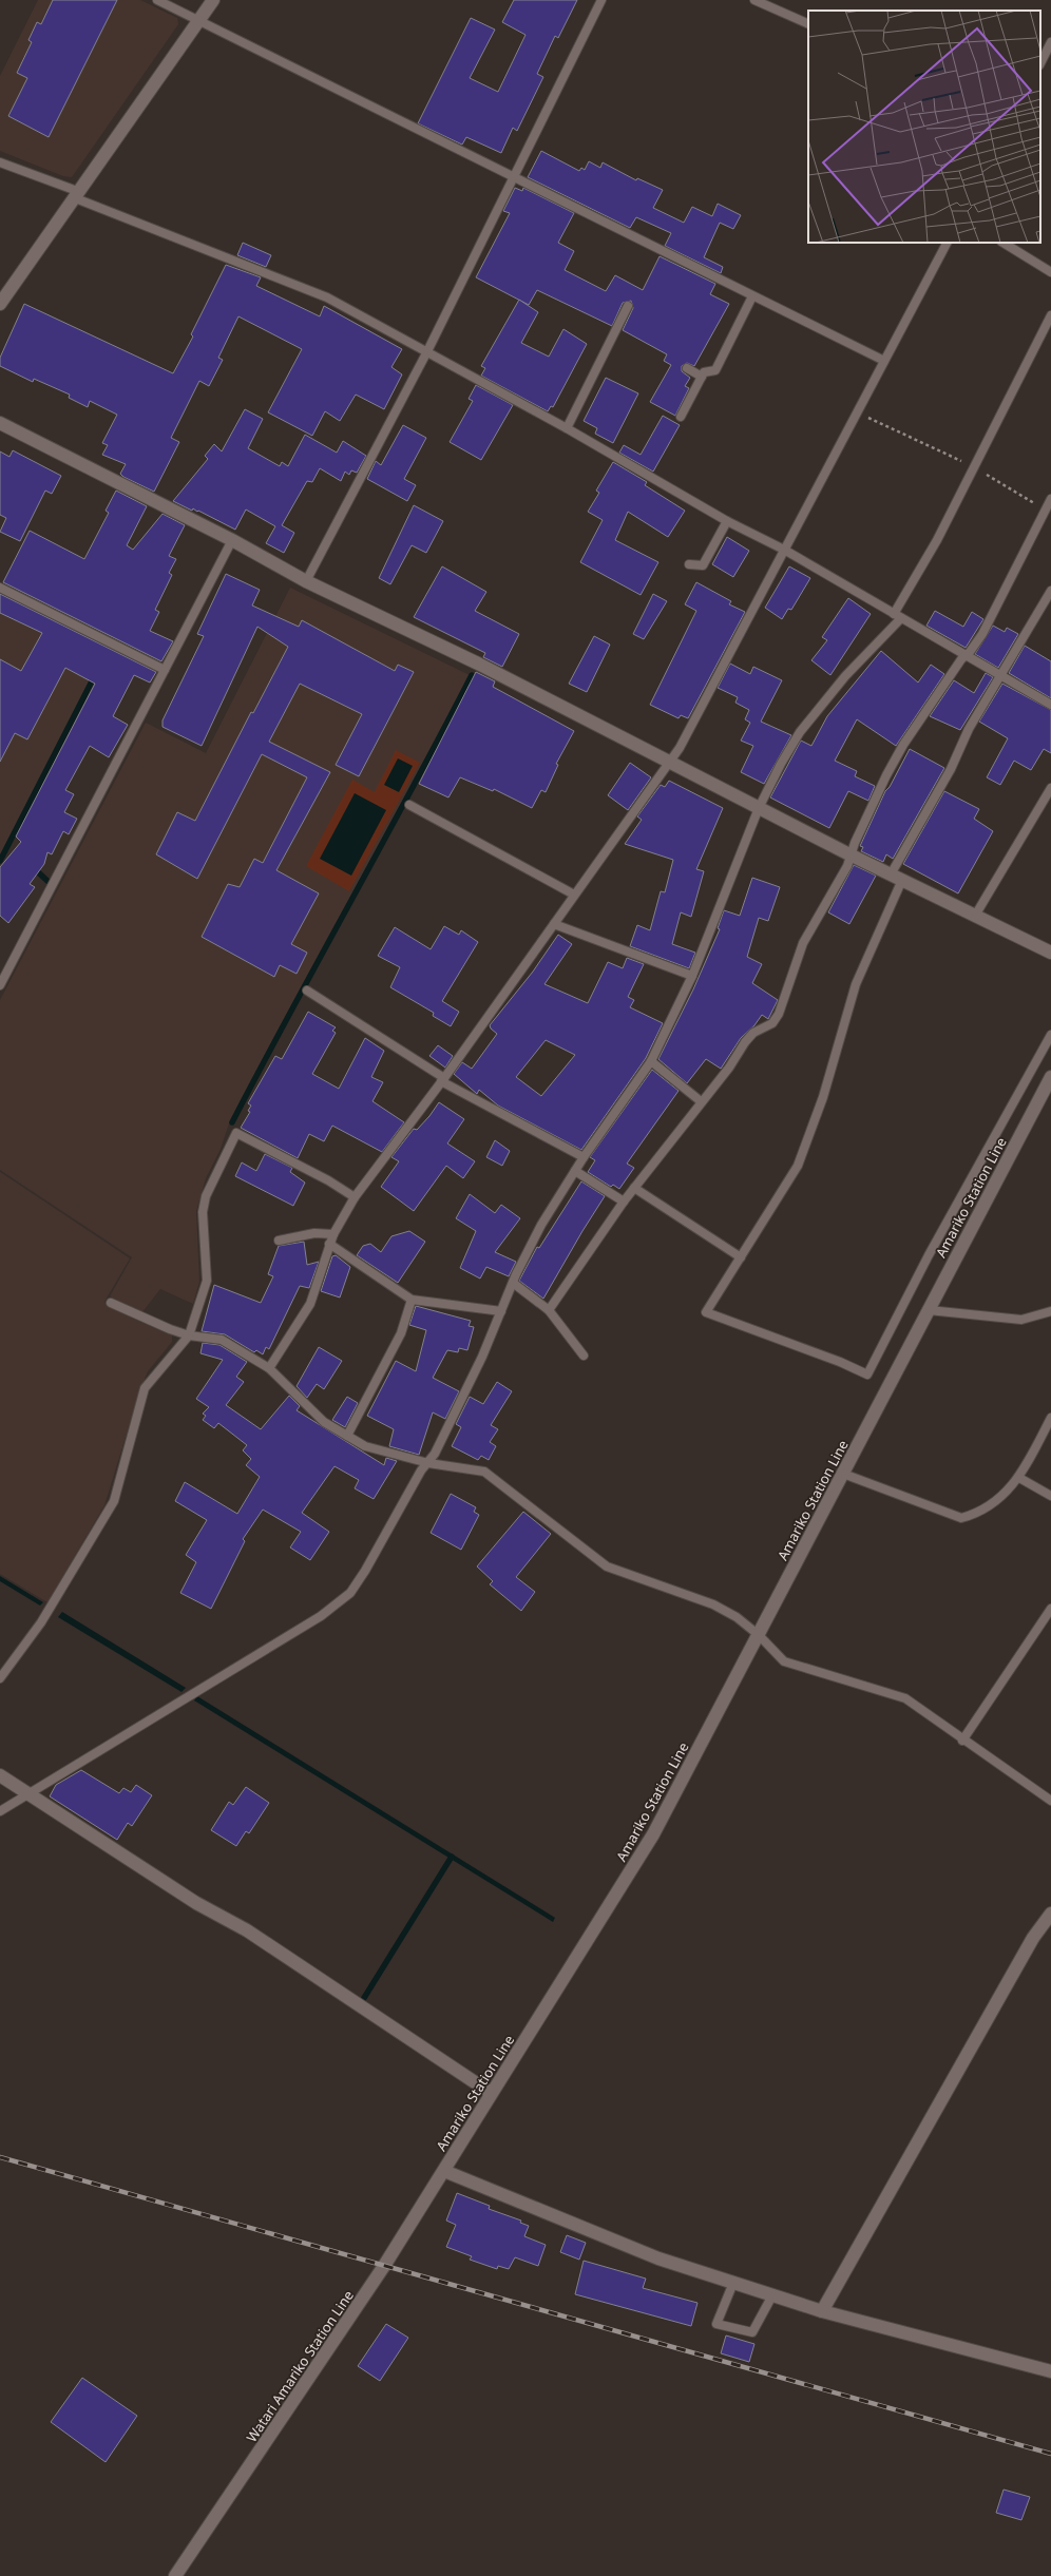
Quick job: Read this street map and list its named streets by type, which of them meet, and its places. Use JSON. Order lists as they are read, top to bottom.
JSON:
{
  "streets": {
    "street": ["Amariko Station Line", "Watari Amariko Station Line"]
  },
  "crossings": [
    ["Amariko Station Line", "Watari Amariko Station Line"]
  ]
}
